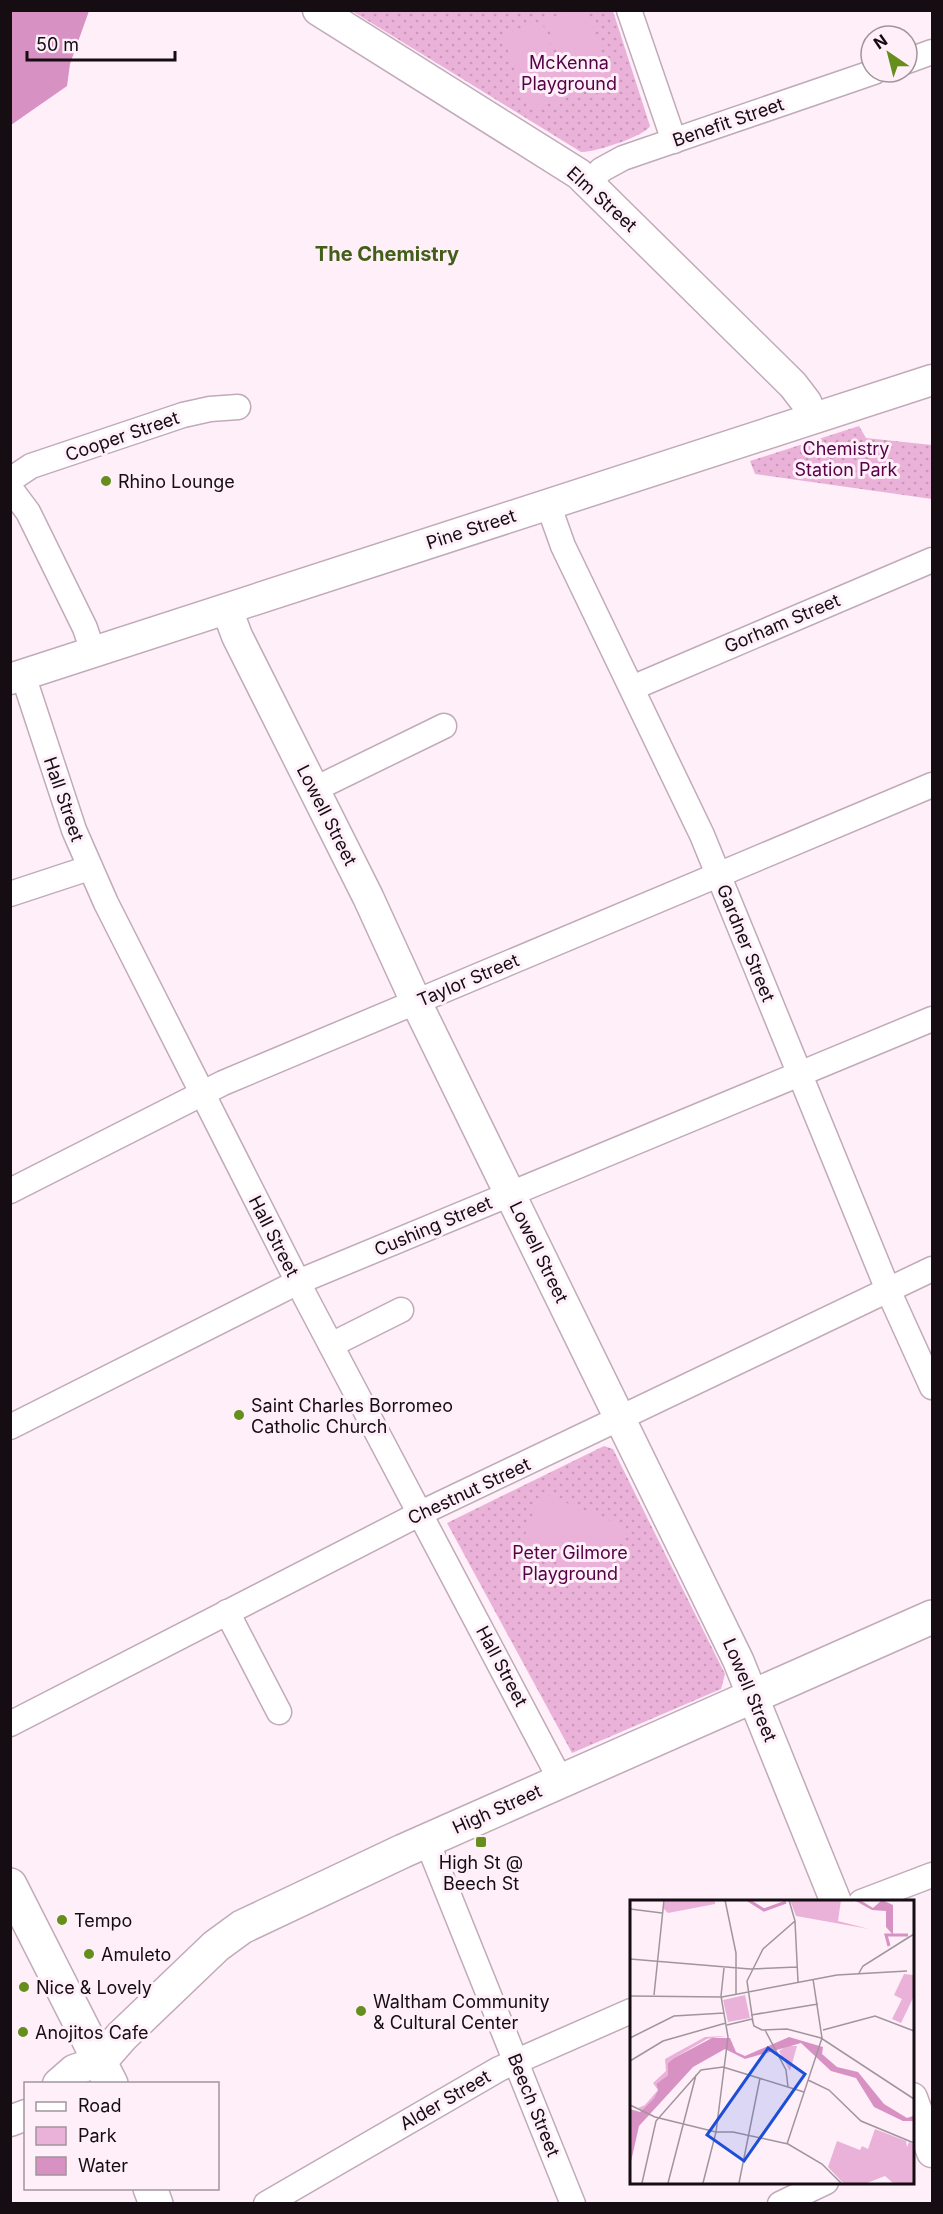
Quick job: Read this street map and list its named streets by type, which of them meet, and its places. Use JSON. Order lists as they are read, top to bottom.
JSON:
{
  "streets": {
    "main road": ["High Street"],
    "street": [
      "Benefit Street",
      "Elm Street",
      "Cooper Street",
      "Pine Street",
      "Gorham Street",
      "Hall Street",
      "Lowell Street",
      "Gardner Street",
      "Taylor Street",
      "Cushing Street",
      "Chestnut Street",
      "Alder Street",
      "Beech Street"
    ]
  },
  "crossings": [
    ["Benefit Street", "Elm Street"],
    ["Elm Street", "Pine Street"],
    ["Pine Street", "Hall Street"],
    ["Pine Street", "Lowell Street"],
    ["Pine Street", "Gardner Street"],
    ["Gorham Street", "Gardner Street"],
    ["Hall Street", "Taylor Street"],
    ["Hall Street", "Cushing Street"],
    ["Hall Street", "Chestnut Street"],
    ["Hall Street", "High Street"],
    ["Lowell Street", "Taylor Street"],
    ["Lowell Street", "Cushing Street"],
    ["Lowell Street", "Chestnut Street"],
    ["Lowell Street", "High Street"],
    ["Gardner Street", "Taylor Street"],
    ["Gardner Street", "Cushing Street"],
    ["Gardner Street", "Chestnut Street"],
    ["High Street", "Beech Street"],
    ["Alder Street", "Beech Street"]
  ],
  "districts": ["The Chemistry"],
  "parks": ["McKenna Playground", "Chemistry Station Park", "Peter Gilmore Playground"],
  "places": {
    "other": [
      "Rhino Lounge",
      "Saint Charles Borromeo Catholic Church",
      "Tempo",
      "Amuleto",
      "Nice & Lovely",
      "Waltham Community & Cultural Center",
      "Anojitos Cafe"
    ],
    "transit": ["High St @ Beech St"]
  },
  "legend": ["Road", "Park", "Water"],
  "scale_bar": "50 m",
  "north": "top left"
}
